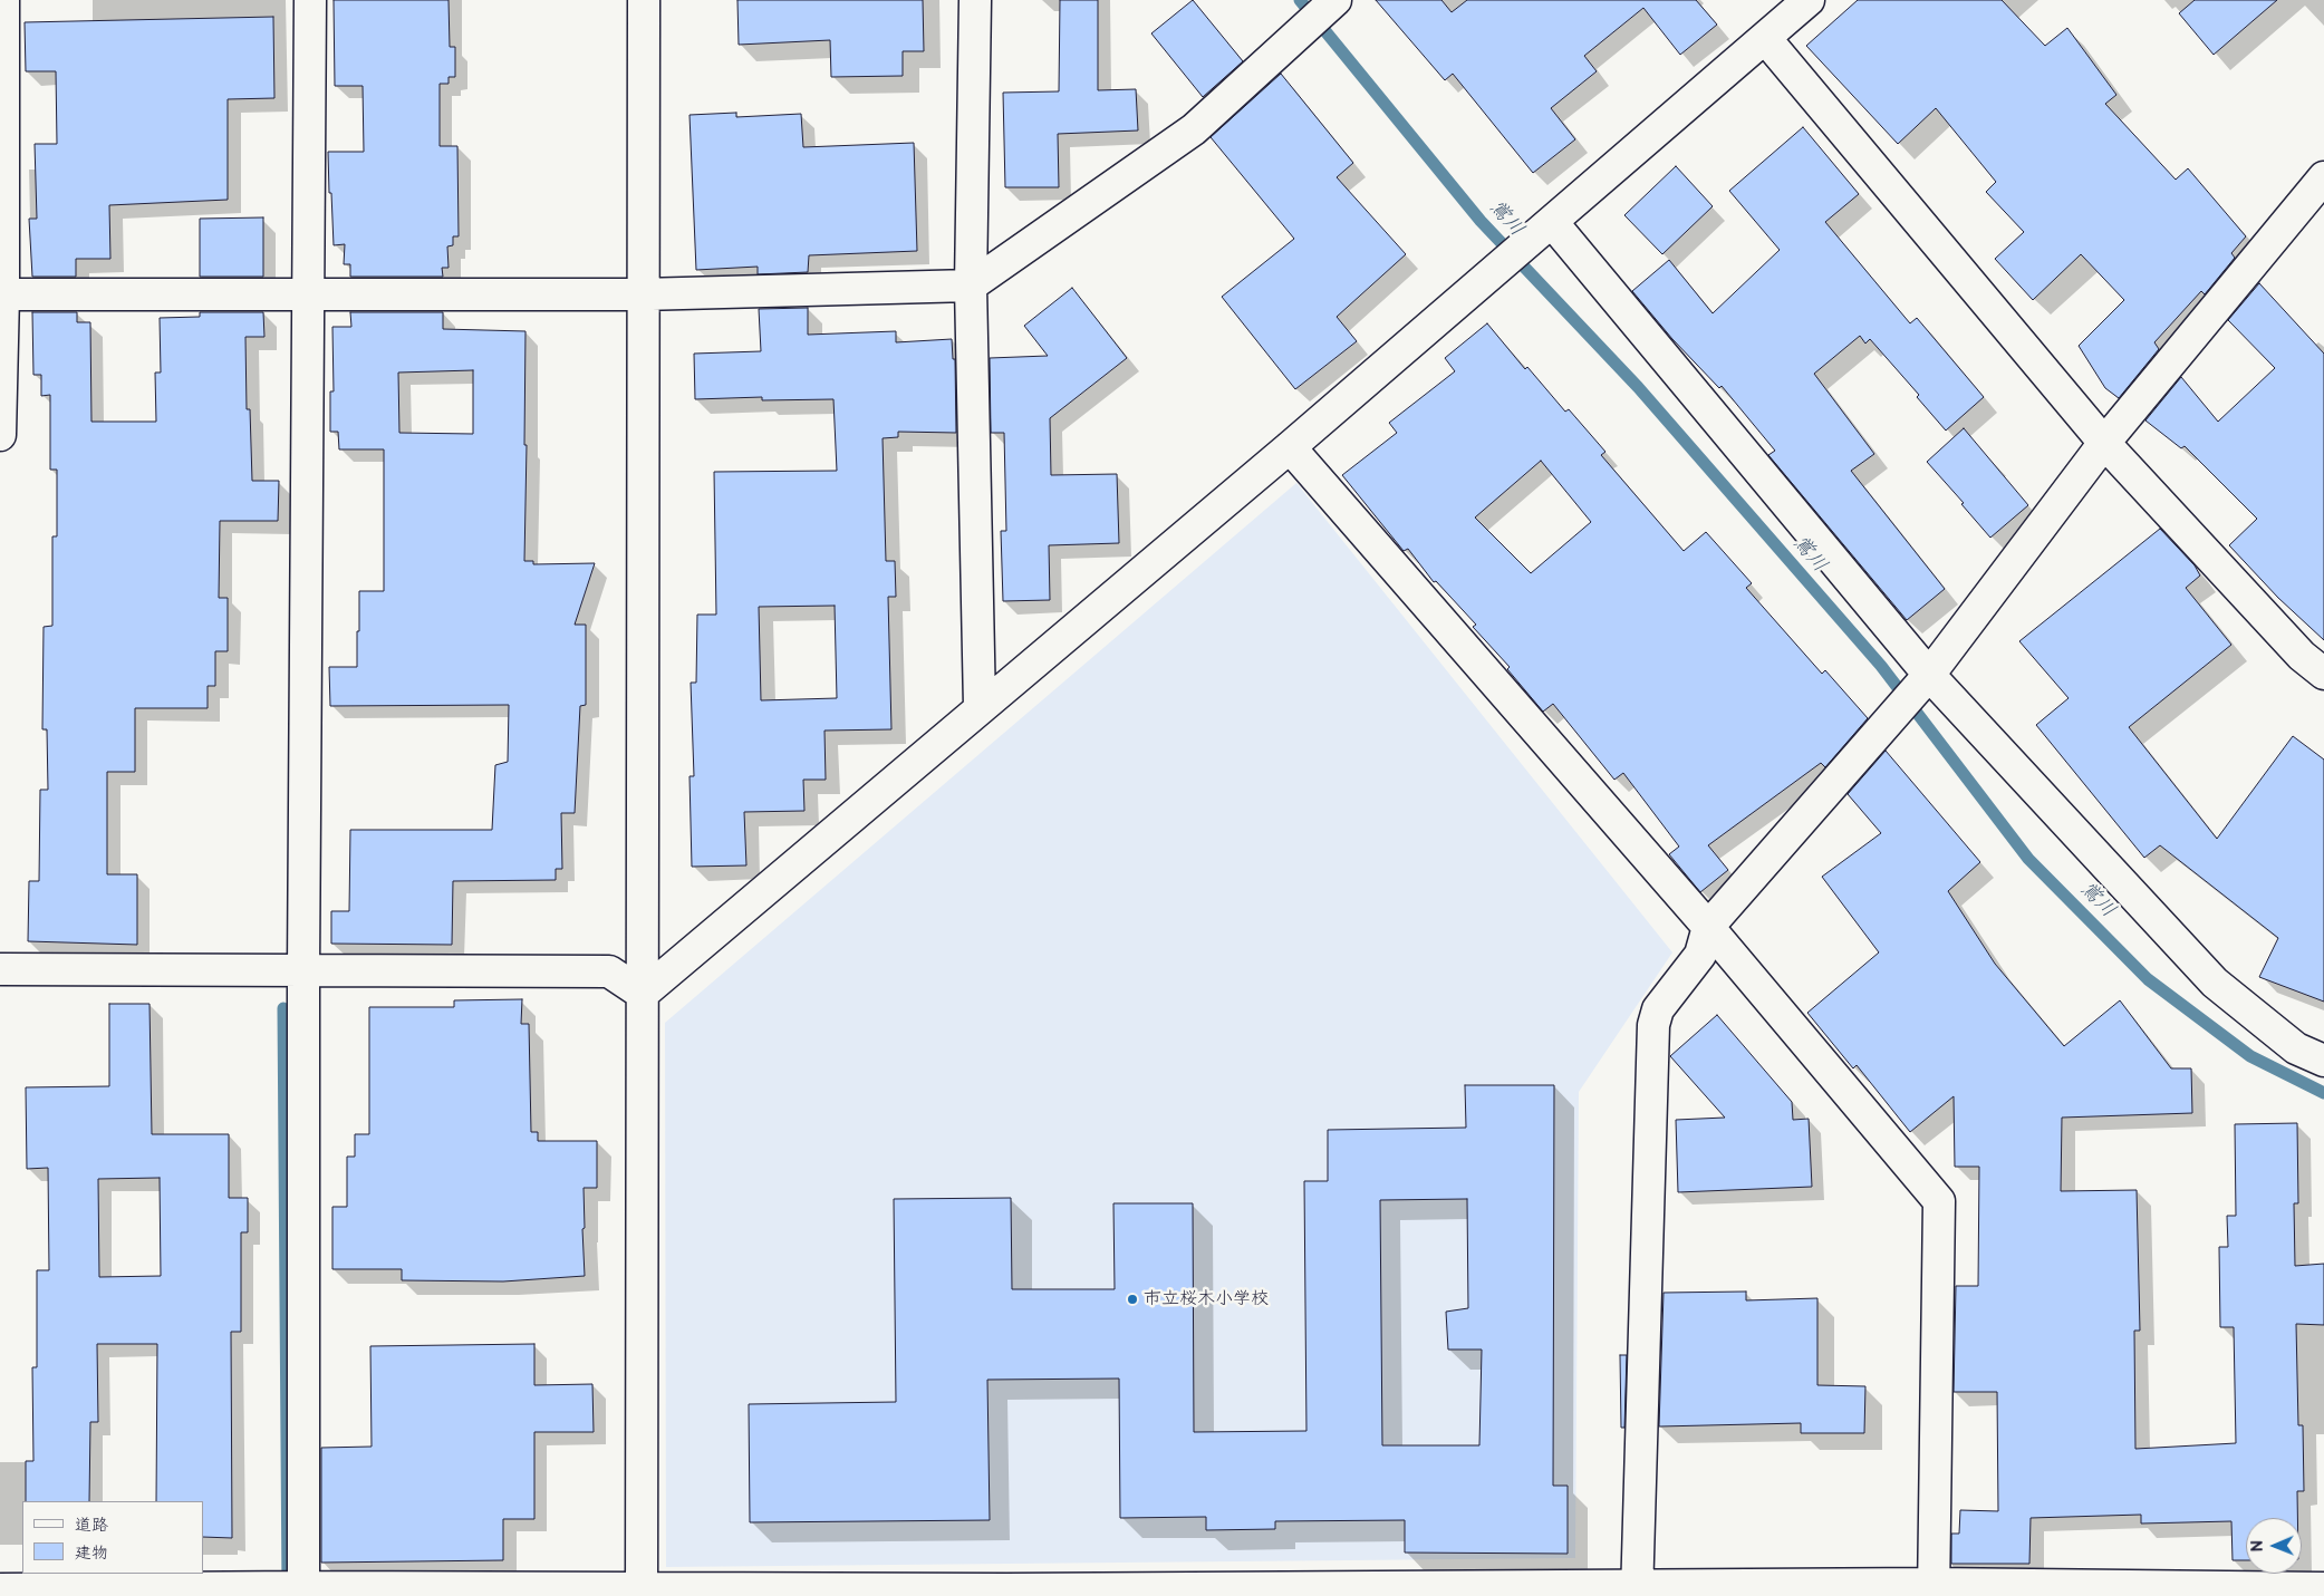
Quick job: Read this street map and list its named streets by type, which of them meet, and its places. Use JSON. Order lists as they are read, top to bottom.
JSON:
{
  "water": ["鴬川"],
  "places": ["市立桜木小学校"],
  "legend": ["道路", "建物"],
  "north": "left"
}
